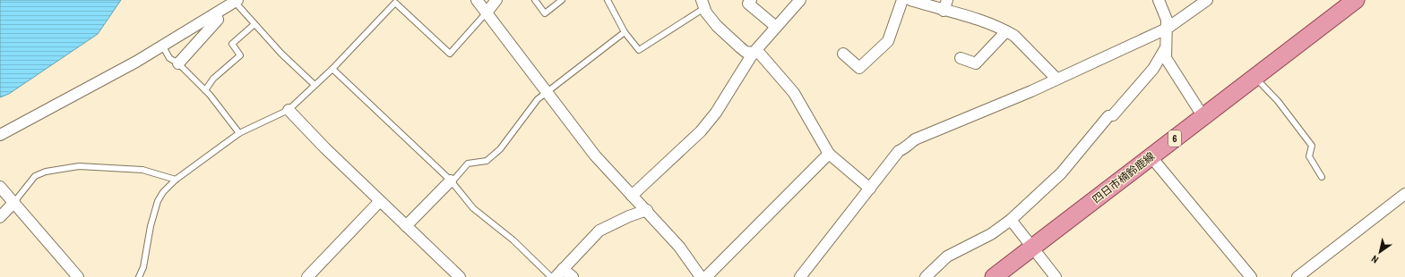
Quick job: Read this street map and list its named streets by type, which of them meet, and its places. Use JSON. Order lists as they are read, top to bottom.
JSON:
{
  "streets": {
    "main road": ["6", "四日市楠鈴鹿線"]
  },
  "north": "bottom left"
}
